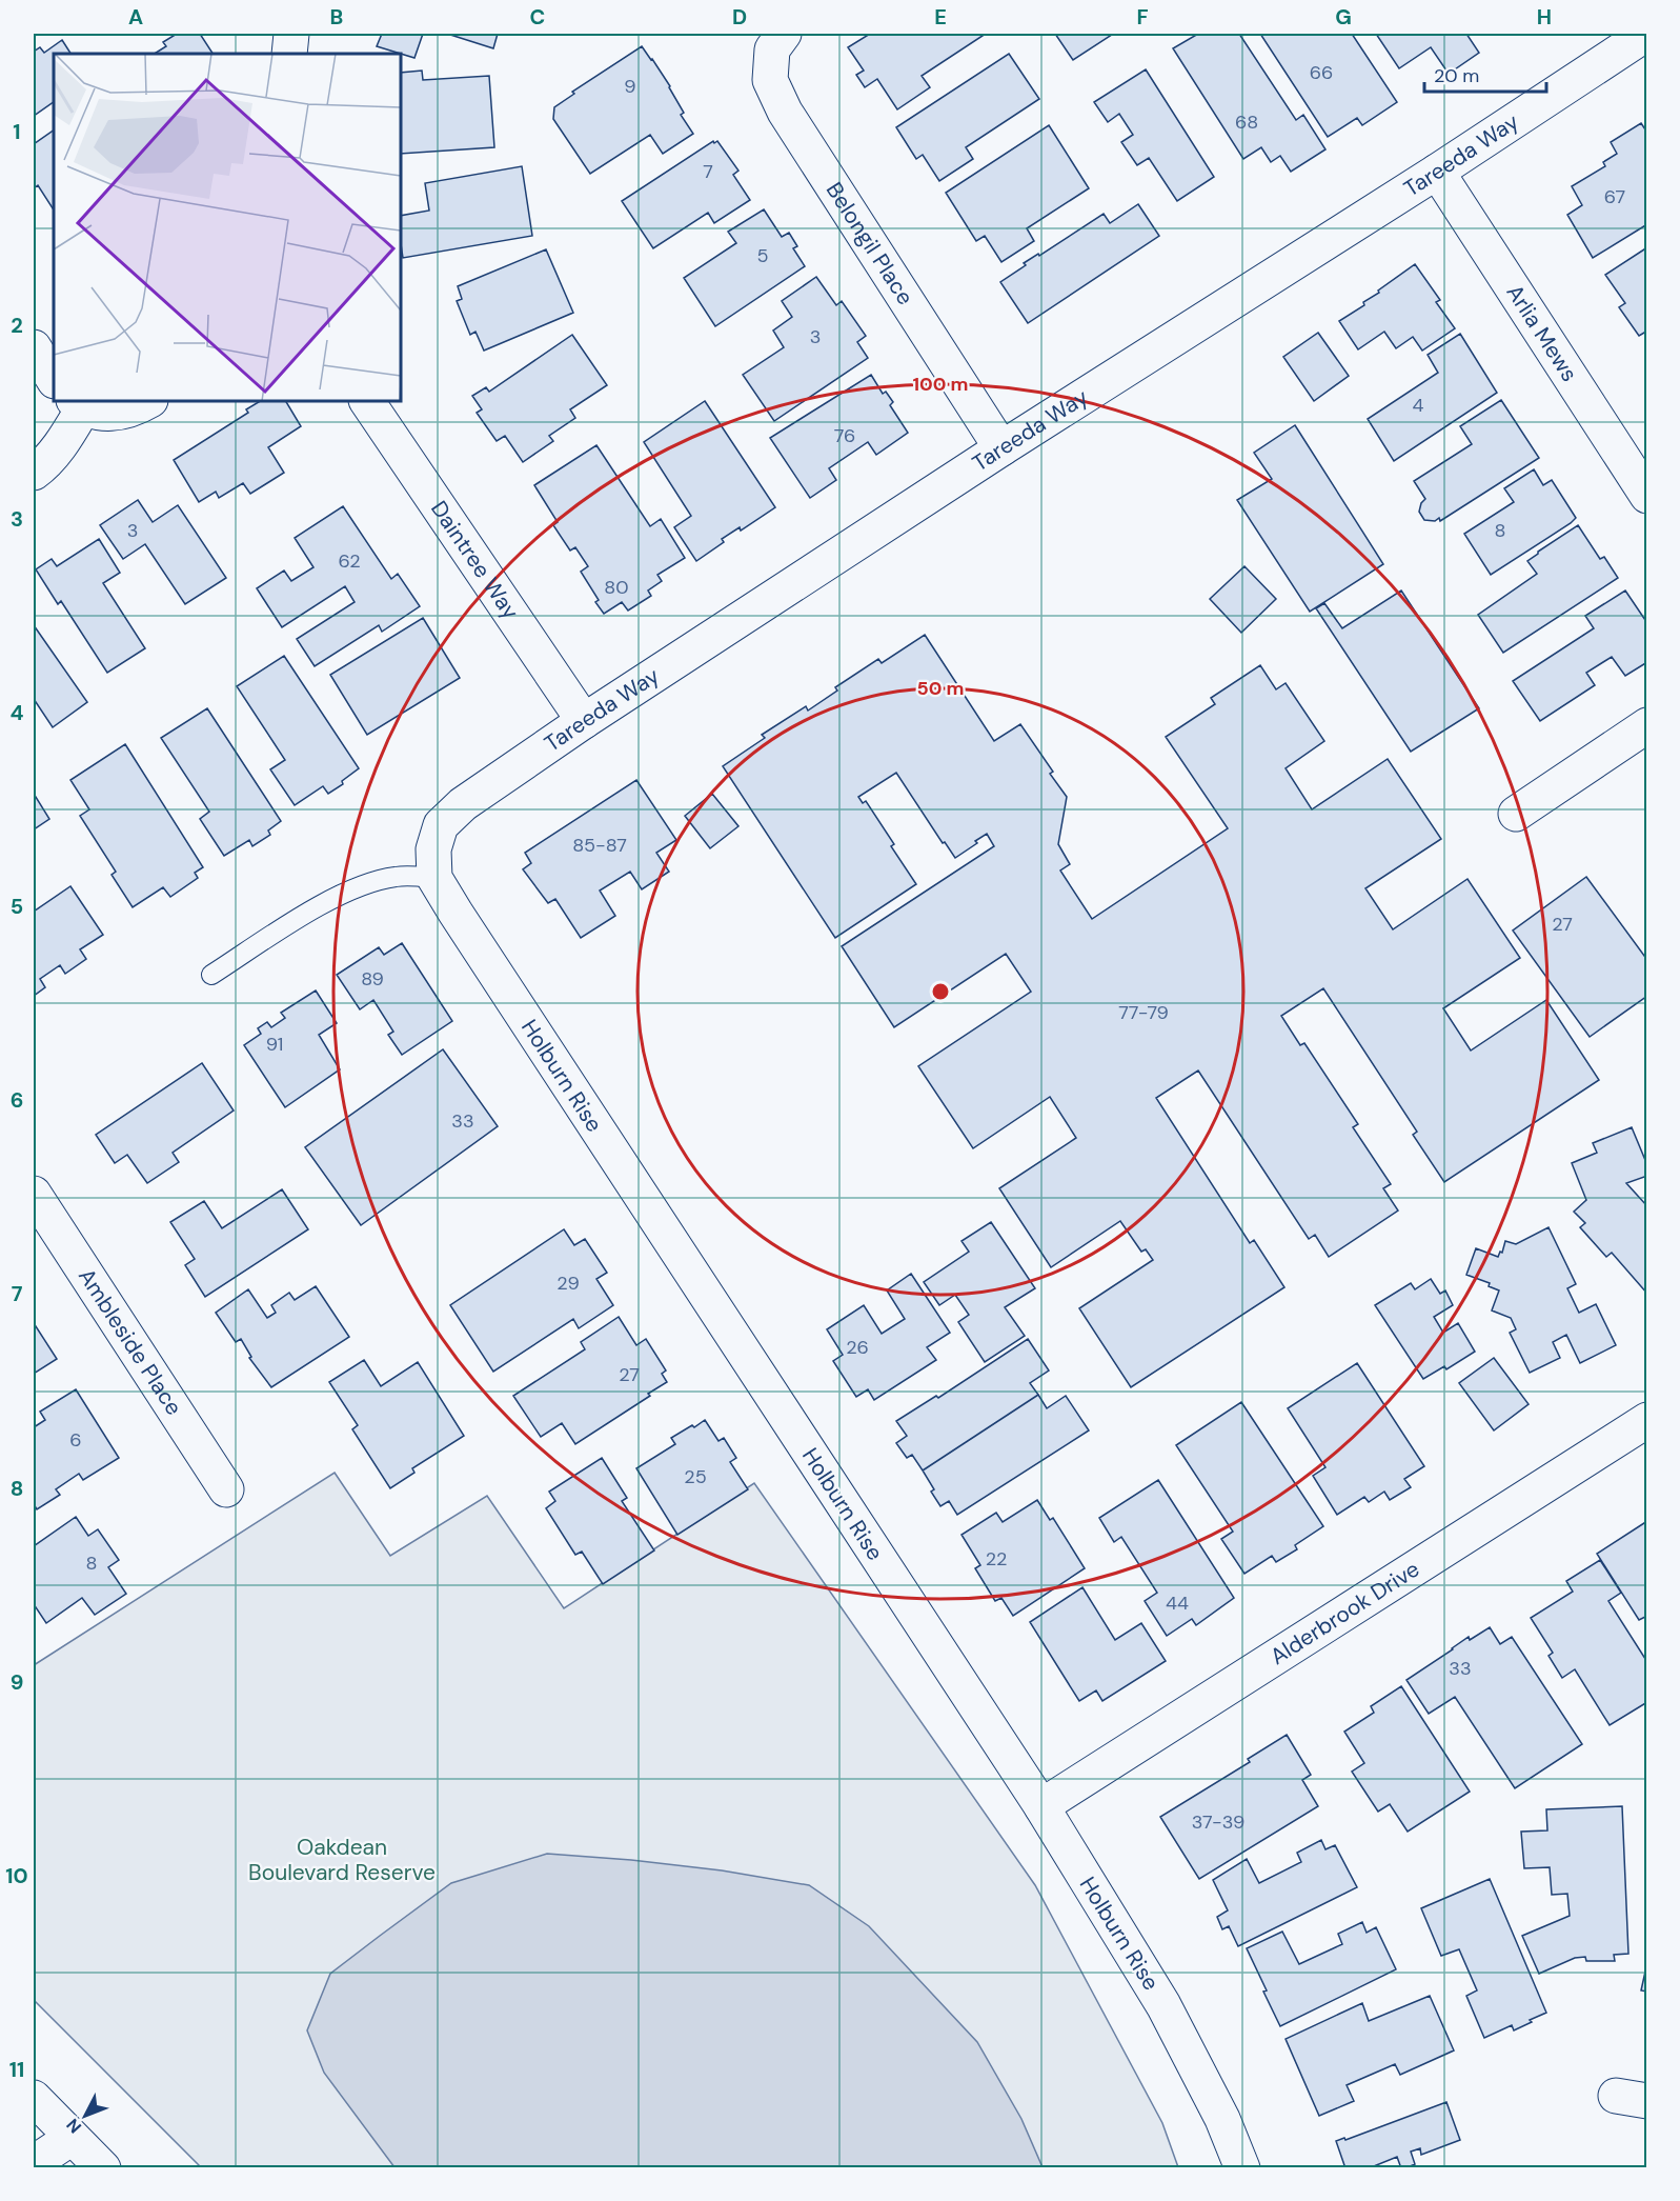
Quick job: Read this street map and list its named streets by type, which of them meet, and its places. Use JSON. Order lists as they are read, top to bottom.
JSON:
{
  "streets": {
    "street": [
      "Tareeda Way",
      "Belongil Place",
      "Arlia Mews",
      "Daintree Way",
      "Holburn Rise",
      "Ambleside Place",
      "Alderbrook Drive"
    ]
  },
  "crossings": [
    ["Tareeda Way", "Belongil Place"],
    ["Tareeda Way", "Arlia Mews"],
    ["Tareeda Way", "Daintree Way"],
    ["Tareeda Way", "Holburn Rise"],
    ["Holburn Rise", "Alderbrook Drive"]
  ],
  "parks": ["Oakdean Boulevard Reserve"],
  "house_numbers": [
    "66",
    "9",
    "68",
    "7",
    "67",
    "5",
    "3",
    "4",
    "76",
    "3",
    "8",
    "62",
    "80",
    "85-87",
    "27",
    "89",
    "77-79",
    "91",
    "33",
    "29",
    "26",
    "27",
    "6",
    "25",
    "22",
    "8",
    "44",
    "33",
    "37-39"
  ],
  "scale_bar": "20 m",
  "north": "bottom left",
  "grid": {
    "columns": [
      "A",
      "B",
      "C",
      "D",
      "E",
      "F",
      "G",
      "H"
    ],
    "rows": [
      "1",
      "2",
      "3",
      "4",
      "5",
      "6",
      "7",
      "8",
      "9",
      "10",
      "11"
    ]
  },
  "rings": ["100 m", "50 m"]
}
